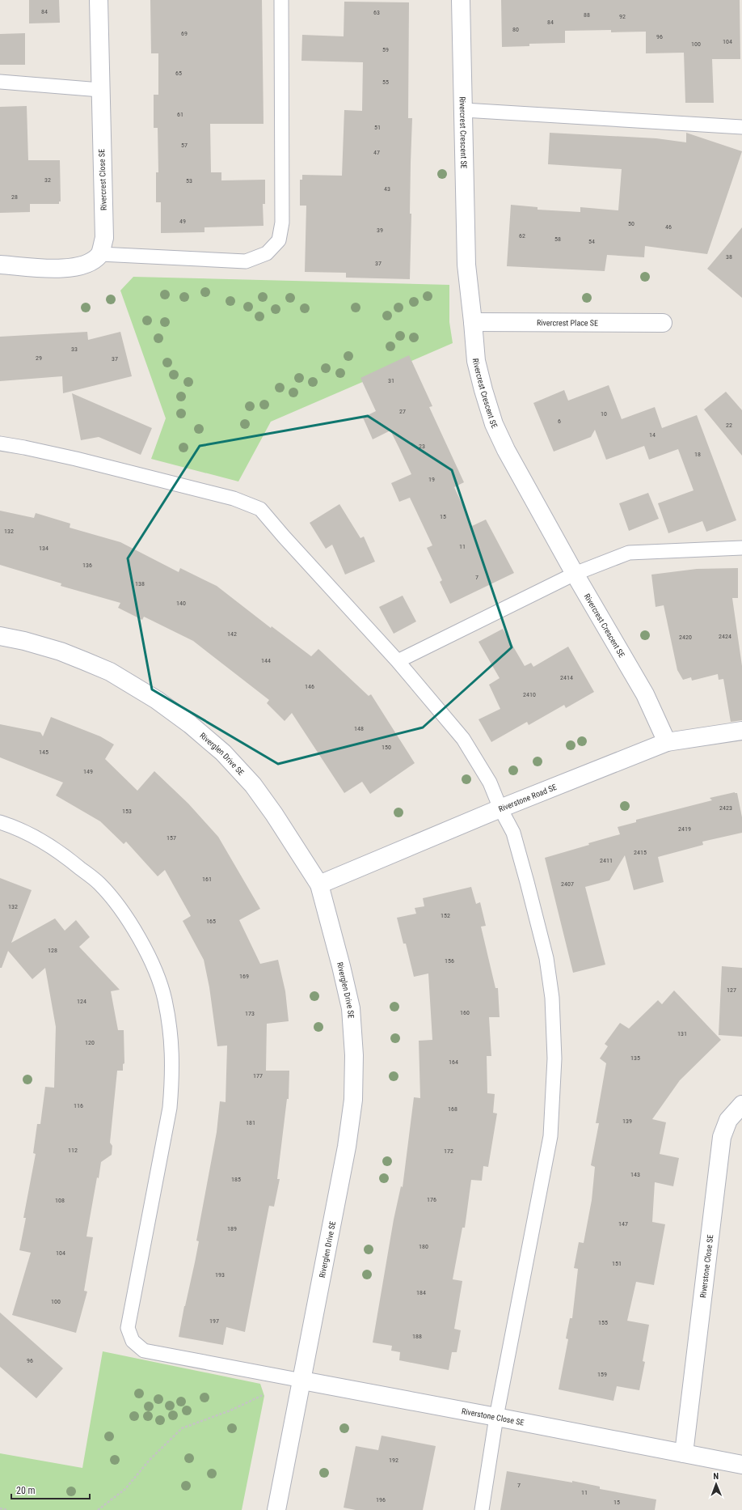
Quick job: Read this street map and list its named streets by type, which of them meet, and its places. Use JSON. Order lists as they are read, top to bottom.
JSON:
{
  "streets": {
    "street": [
      "Rivercrest Crescent SE",
      "Rivercrest Close SE",
      "Rivercrest Place SE",
      "Riverglen Drive SE",
      "Riverstone Road SE",
      "Riverstone Close SE"
    ]
  },
  "crossings": [
    ["Rivercrest Crescent SE", "Rivercrest Place SE"],
    ["Rivercrest Crescent SE", "Riverstone Road SE"],
    ["Riverglen Drive SE", "Riverstone Road SE"],
    ["Riverglen Drive SE", "Riverstone Close SE"]
  ],
  "house_numbers": [
    "84",
    "63",
    "88",
    "92",
    "84",
    "80",
    "69",
    "96",
    "104",
    "100",
    "59",
    "65",
    "55",
    "61",
    "51",
    "57",
    "47",
    "32",
    "53",
    "43",
    "28",
    "49",
    "50",
    "46",
    "39",
    "62",
    "58",
    "54",
    "38",
    "37",
    "33",
    "29",
    "37",
    "31",
    "27",
    "10",
    "6",
    "22",
    "14",
    "23",
    "18",
    "19",
    "15",
    "132",
    "11",
    "134",
    "136",
    "7",
    "138",
    "140",
    "142",
    "2424",
    "2420",
    "144",
    "2414",
    "146",
    "2410",
    "148",
    "150",
    "145",
    "149",
    "2423",
    "153",
    "2419",
    "157",
    "2415",
    "2411",
    "161",
    "2407",
    "132",
    "152",
    "165",
    "128",
    "156",
    "169",
    "127",
    "124",
    "160",
    "173",
    "131",
    "120",
    "135",
    "164",
    "177",
    "116",
    "168",
    "139",
    "181",
    "112",
    "172",
    "143",
    "185",
    "176",
    "108",
    "147",
    "189",
    "180",
    "104",
    "151",
    "193",
    "184",
    "100",
    "197",
    "155",
    "188",
    "96",
    "159",
    "192",
    "7",
    "11",
    "196",
    "15"
  ],
  "scale_bar": "20 m",
  "north": "top"
}
